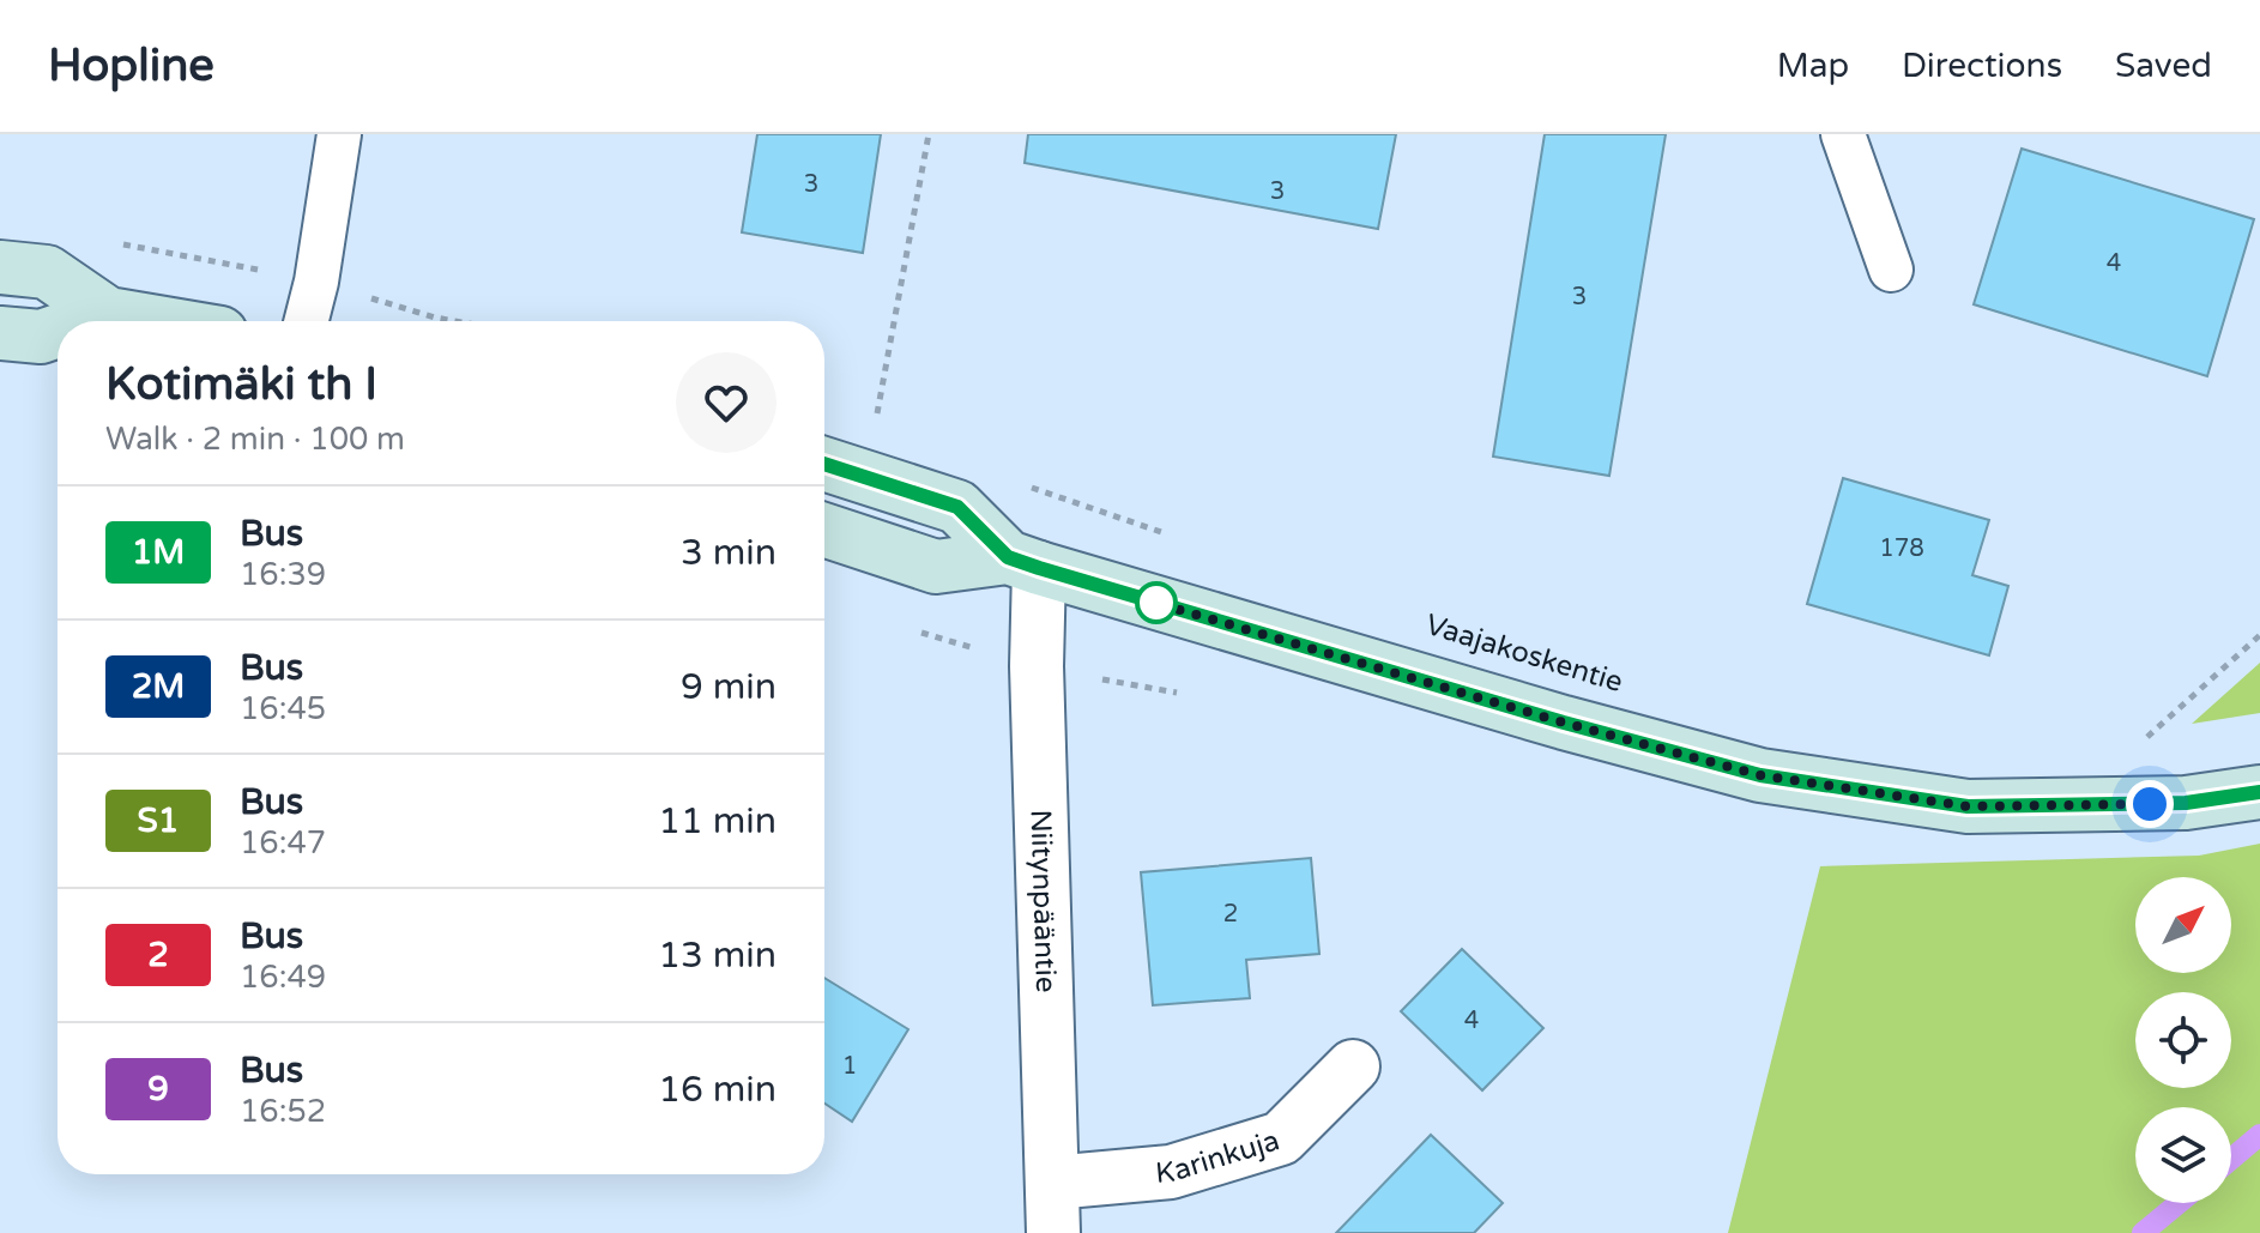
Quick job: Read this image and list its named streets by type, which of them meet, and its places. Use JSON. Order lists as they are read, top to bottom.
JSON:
{
  "streets": {
    "main road": ["Vaajakoskentie"],
    "street": ["Niitynpääntie", "Karinkuja"]
  },
  "crossings": [
    ["Vaajakoskentie", "Niitynpääntie"],
    ["Niitynpääntie", "Karinkuja"]
  ],
  "lines": ["bus line 1M"],
  "house_numbers": [
    "3",
    "3",
    "4",
    "3",
    "178",
    "2",
    "4",
    "1"
  ],
  "north": "top right",
  "page": {
    "header": "Hopline",
    "nav": ["Map", "Directions", "Saved"],
    "heading": ["Kotimäki th I", "Walk · 2 min · 100 m"],
    "list": [
      {
        "mark": "1M",
        "name": "Bus",
        "note": "16:39",
        "value": "3 min"
      },
      {
        "mark": "2M",
        "name": "Bus",
        "note": "16:45",
        "value": "9 min"
      },
      {
        "mark": "S1",
        "name": "Bus",
        "note": "16:47",
        "value": "11 min"
      },
      {
        "mark": "2",
        "name": "Bus",
        "note": "16:49",
        "value": "13 min"
      },
      {
        "mark": "9",
        "name": "Bus",
        "note": "16:52",
        "value": "16 min"
      }
    ]
  }
}
